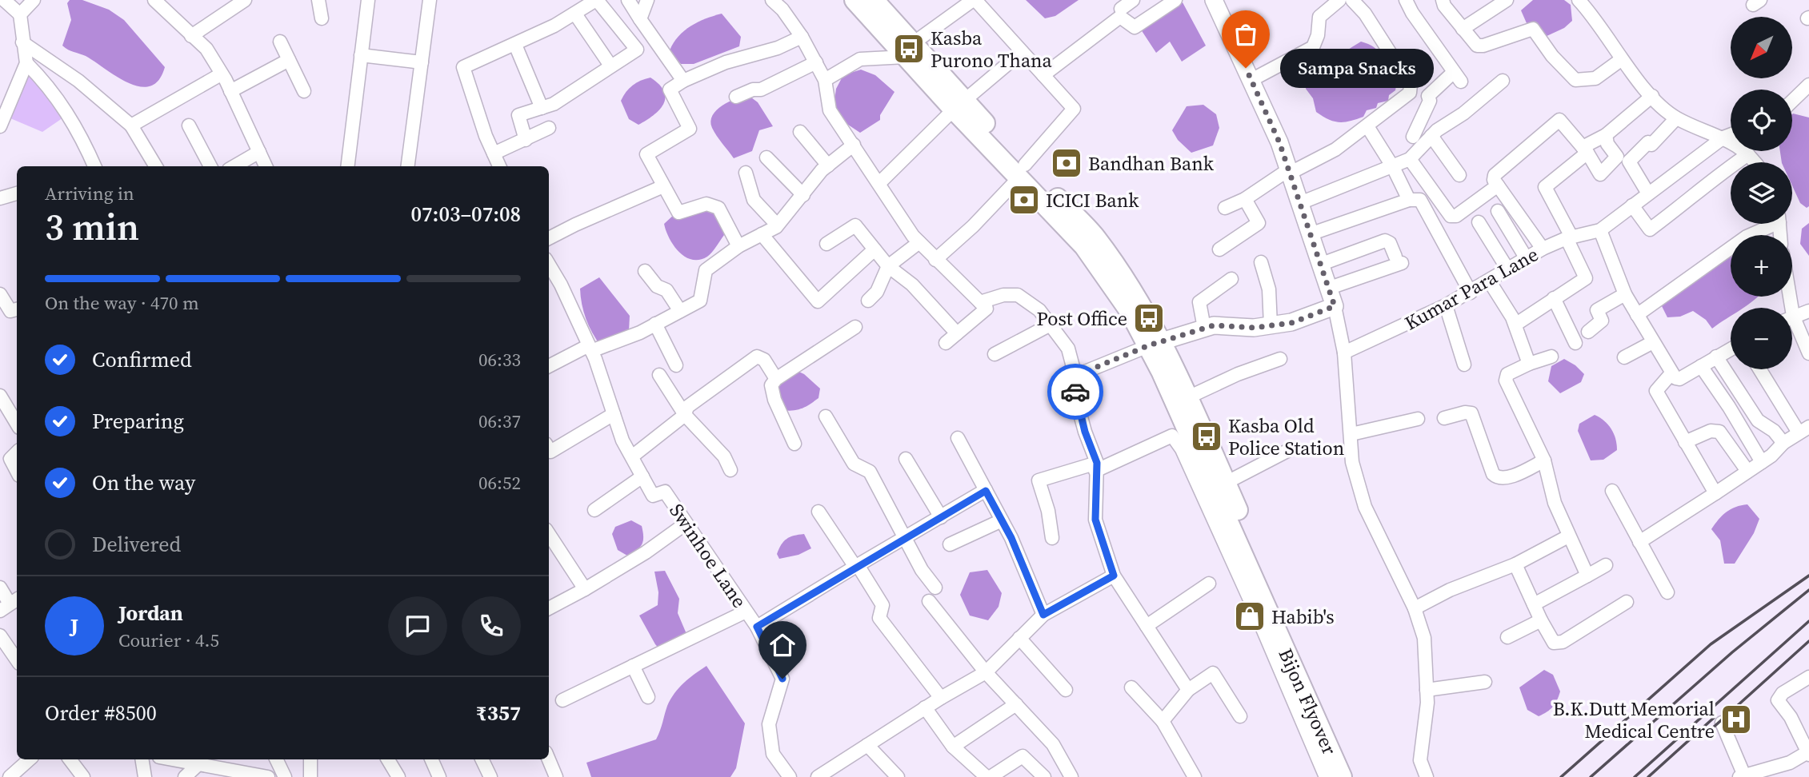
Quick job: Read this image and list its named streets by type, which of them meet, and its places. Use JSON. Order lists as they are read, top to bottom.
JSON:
{
  "streets": {
    "main road": ["Bijon Flyover"],
    "street": ["Kumar Para Lane", "Swinhoe Lane"]
  },
  "places": {
    "bus stop": ["Kasba Purono Thana", "Post Office", "Kasba Old Police Station"],
    "other": ["Sampa Snacks"],
    "bank": ["Bandhan Bank", "ICICI Bank"],
    "shop": ["Habib's"],
    "hospital": ["B.K.Dutt Memorial Medical Centre"]
  },
  "north": "bottom left",
  "page": {
    "map_buttons": ["+", "−"],
    "bubble": "Sampa Snacks",
    "heading": ["3 min", "Arriving in", "07:03–07:08"],
    "panel": [
      "Jordan",
      "Courier · 4.5",
      "Order #8500",
      "₹357"
    ],
    "bar": "On the way · 470 m",
    "list": [
      ["Confirmed", "06:33"],
      ["Preparing", "06:37"],
      ["On the way", "06:52"],
      "Delivered"
    ],
    "round": "J"
  }
}
